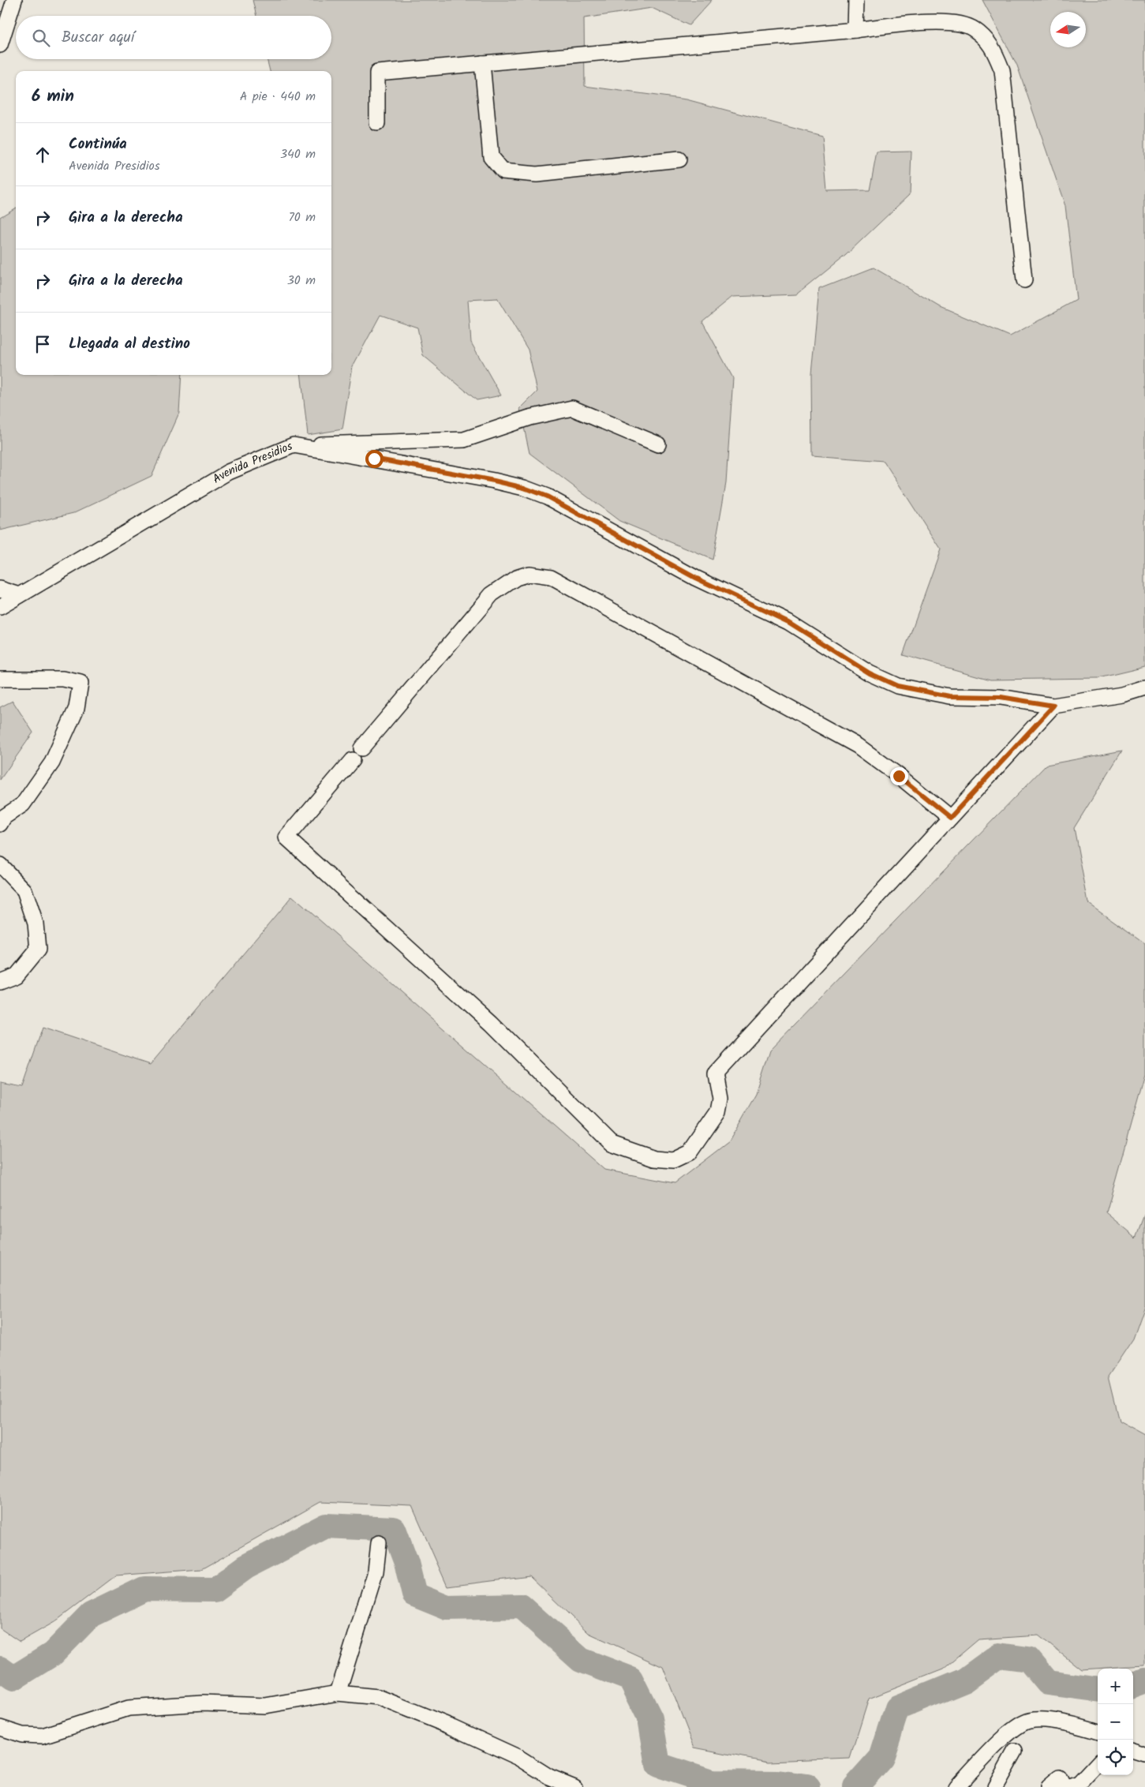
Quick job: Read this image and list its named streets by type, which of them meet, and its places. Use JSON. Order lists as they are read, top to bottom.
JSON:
{
  "streets": {
    "street": ["Avenida Presidios"]
  },
  "north": "left",
  "page": {
    "search": "Buscar aquí",
    "heading": ["6 min", "A pie · 440 m"],
    "list": [
      ["Continúa", "Avenida Presidios", "340 m"],
      ["Gira a la derecha", "70 m"],
      ["Gira a la derecha", "30 m"],
      "Llegada al destino"
    ],
    "map_buttons": ["+", "−"]
  }
}
